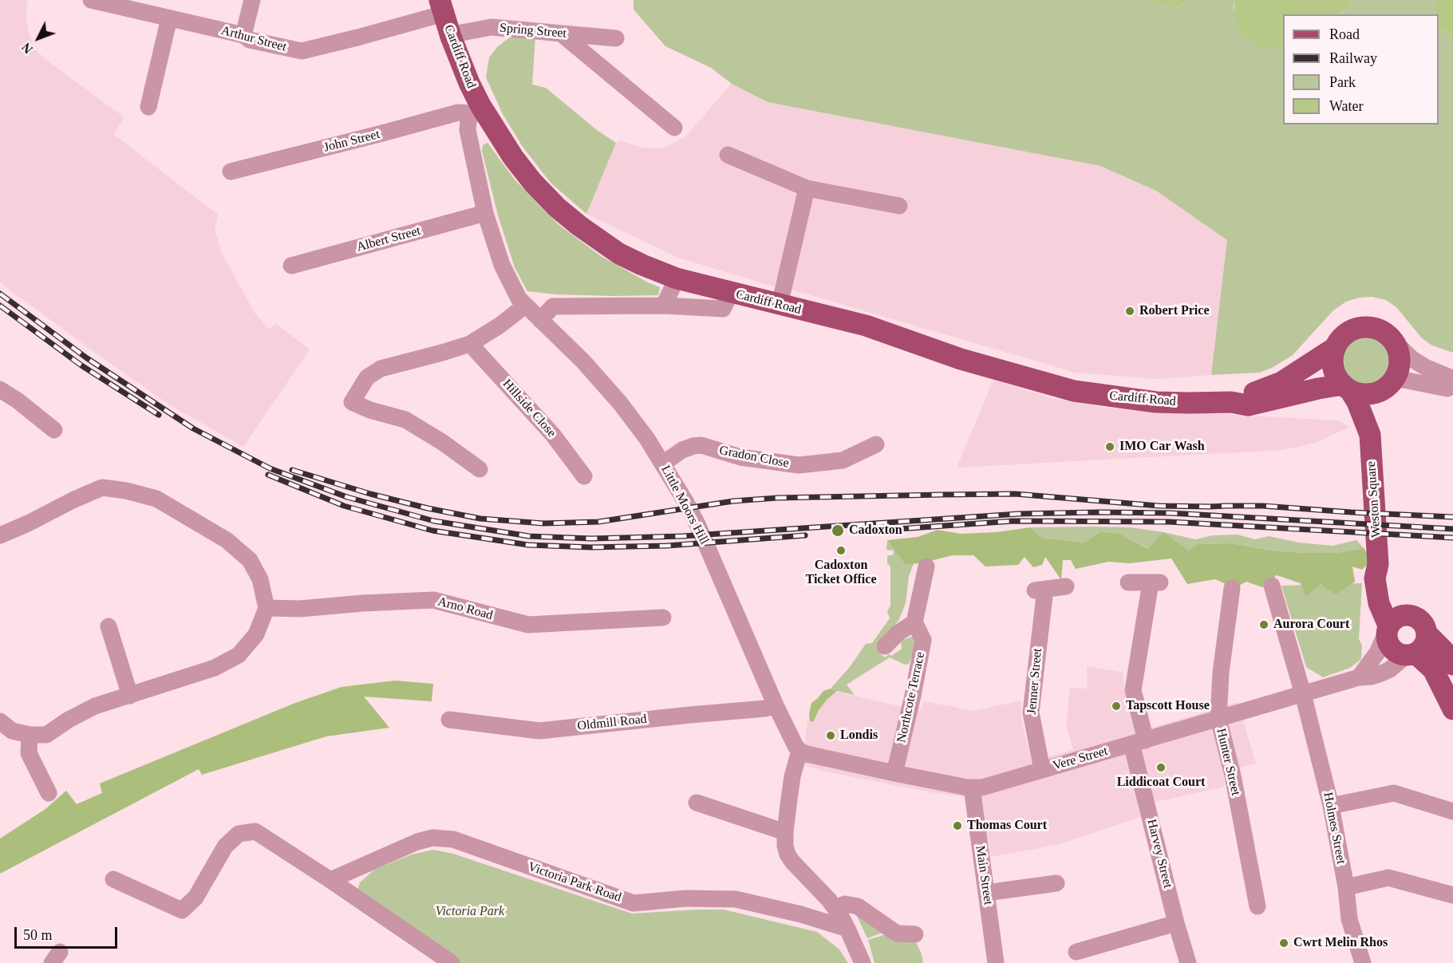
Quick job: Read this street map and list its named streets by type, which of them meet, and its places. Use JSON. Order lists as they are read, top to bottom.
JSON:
{
  "streets": {
    "main road": ["Cardiff Road", "Weston Square"],
    "street": [
      "Spring Street",
      "Arthur Street",
      "John Street",
      "Albert Street",
      "Hillside Close",
      "Gradon Close",
      "Little Moors Hill",
      "Arno Road",
      "Jenner Street",
      "Northcote Terrace",
      "Oldmill Road",
      "Vere Street",
      "Hunter Street",
      "Holmes Street",
      "Harvey Street",
      "Main Street",
      "Victoria Park Road"
    ]
  },
  "crossings": [
    ["Spring Street", "Cardiff Road"],
    ["Arthur Street", "Cardiff Road"],
    ["Cardiff Road", "John Street"],
    ["Cardiff Road", "Weston Square"],
    ["Cardiff Road", "Little Moors Hill"],
    ["John Street", "Little Moors Hill"],
    ["Albert Street", "Little Moors Hill"],
    ["Gradon Close", "Little Moors Hill"],
    ["Weston Square", "Vere Street"],
    ["Little Moors Hill", "Oldmill Road"],
    ["Little Moors Hill", "Vere Street"],
    ["Jenner Street", "Vere Street"],
    ["Northcote Terrace", "Vere Street"],
    ["Vere Street", "Hunter Street"],
    ["Vere Street", "Holmes Street"],
    ["Vere Street", "Harvey Street"],
    ["Vere Street", "Main Street"]
  ],
  "parks": ["Victoria Park"],
  "places": [
    "Robert Price",
    "IMO Car Wash",
    "Cadoxton",
    "Cadoxton Ticket Office",
    "Aurora Court",
    "Tapscott House",
    "Londis",
    "Liddicoat Court",
    "Thomas Court",
    "Cwrt Melin Rhos"
  ],
  "legend": [
    "Road",
    "Railway",
    "Park",
    "Water"
  ],
  "scale_bar": "50 m",
  "north": "bottom left"
}
